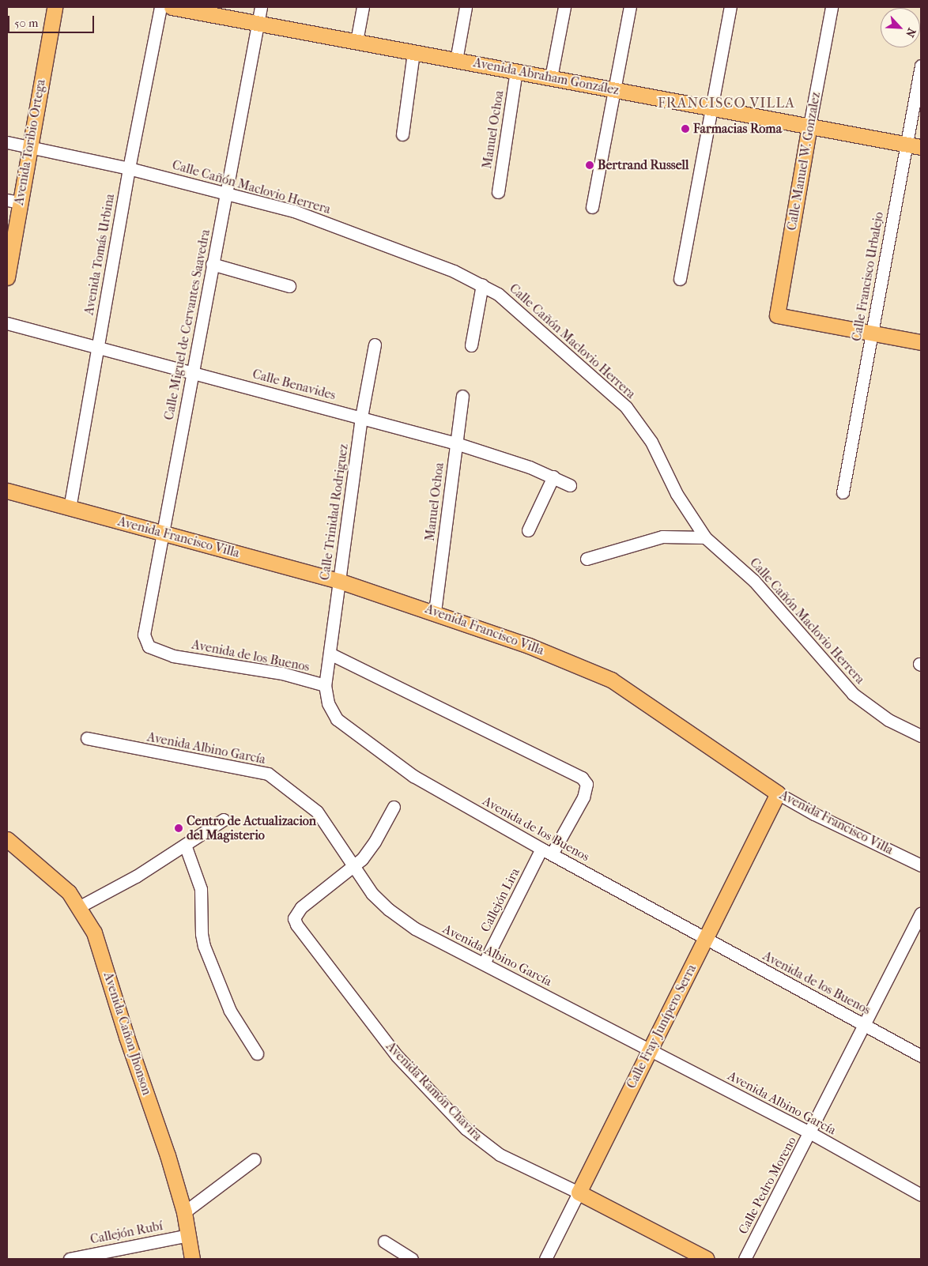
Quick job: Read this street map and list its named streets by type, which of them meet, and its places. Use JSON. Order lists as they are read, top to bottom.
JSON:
{
  "streets": {
    "main road": [
      "Avenida Abraham González",
      "Avenida Toribio Ortega",
      "Calle Manuel W. Gonzalez",
      "Avenida Francisco Villa",
      "Calle Fray Junípero Serra",
      "Avenida Cañon Jhonson",
      "Avenida Ramón Chavira"
    ],
    "street": [
      "Manuel Ochoa",
      "Calle Cañón Maclovio Herrera",
      "Avenida Tomás Urbina",
      "Calle Francisco Urbalejo",
      "Calle Miguel de Cervantes Saavedra",
      "Calle Benavides",
      "Calle Trinidad Rodriguez",
      "Avenida de los Buenos",
      "Avenida Albino García",
      "Callejón Lira",
      "Calle Pedro Moreno",
      "Callejón Rubí"
    ]
  },
  "crossings": [
    ["Avenida Abraham González", "Manuel Ochoa"],
    ["Avenida Abraham González", "Calle Manuel W. Gonzalez"],
    ["Avenida Abraham González", "Calle Francisco Urbalejo"],
    ["Avenida Abraham González", "Calle Miguel de Cervantes Saavedra"],
    ["Manuel Ochoa", "Calle Benavides"],
    ["Manuel Ochoa", "Avenida Francisco Villa"],
    ["Avenida Toribio Ortega", "Calle Cañón Maclovio Herrera"],
    ["Calle Manuel W. Gonzalez", "Calle Francisco Urbalejo"],
    ["Calle Cañón Maclovio Herrera", "Avenida Tomás Urbina"],
    ["Calle Cañón Maclovio Herrera", "Calle Miguel de Cervantes Saavedra"],
    ["Avenida Tomás Urbina", "Calle Benavides"],
    ["Avenida Tomás Urbina", "Avenida Francisco Villa"],
    ["Calle Miguel de Cervantes Saavedra", "Calle Benavides"],
    ["Calle Miguel de Cervantes Saavedra", "Avenida Francisco Villa"],
    ["Calle Miguel de Cervantes Saavedra", "Avenida de los Buenos"],
    ["Calle Benavides", "Calle Trinidad Rodriguez"],
    ["Calle Trinidad Rodriguez", "Avenida Francisco Villa"],
    ["Calle Trinidad Rodriguez", "Avenida de los Buenos"],
    ["Avenida Francisco Villa", "Calle Fray Junípero Serra"],
    ["Avenida de los Buenos", "Callejón Lira"],
    ["Avenida de los Buenos", "Calle Fray Junípero Serra"],
    ["Avenida de los Buenos", "Calle Pedro Moreno"],
    ["Avenida Albino García", "Callejón Lira"],
    ["Avenida Albino García", "Calle Fray Junípero Serra"],
    ["Avenida Albino García", "Avenida Ramón Chavira"],
    ["Avenida Albino García", "Calle Pedro Moreno"],
    ["Calle Fray Junípero Serra", "Avenida Ramón Chavira"],
    ["Avenida Cañon Jhonson", "Callejón Rubí"]
  ],
  "districts": ["FRANCISCO VILLA"],
  "places": ["Farmacias Roma", "Bertrand Russell", "Centro de Actualizacion del Magisterio"],
  "scale_bar": "50 m",
  "north": "bottom right"
}
